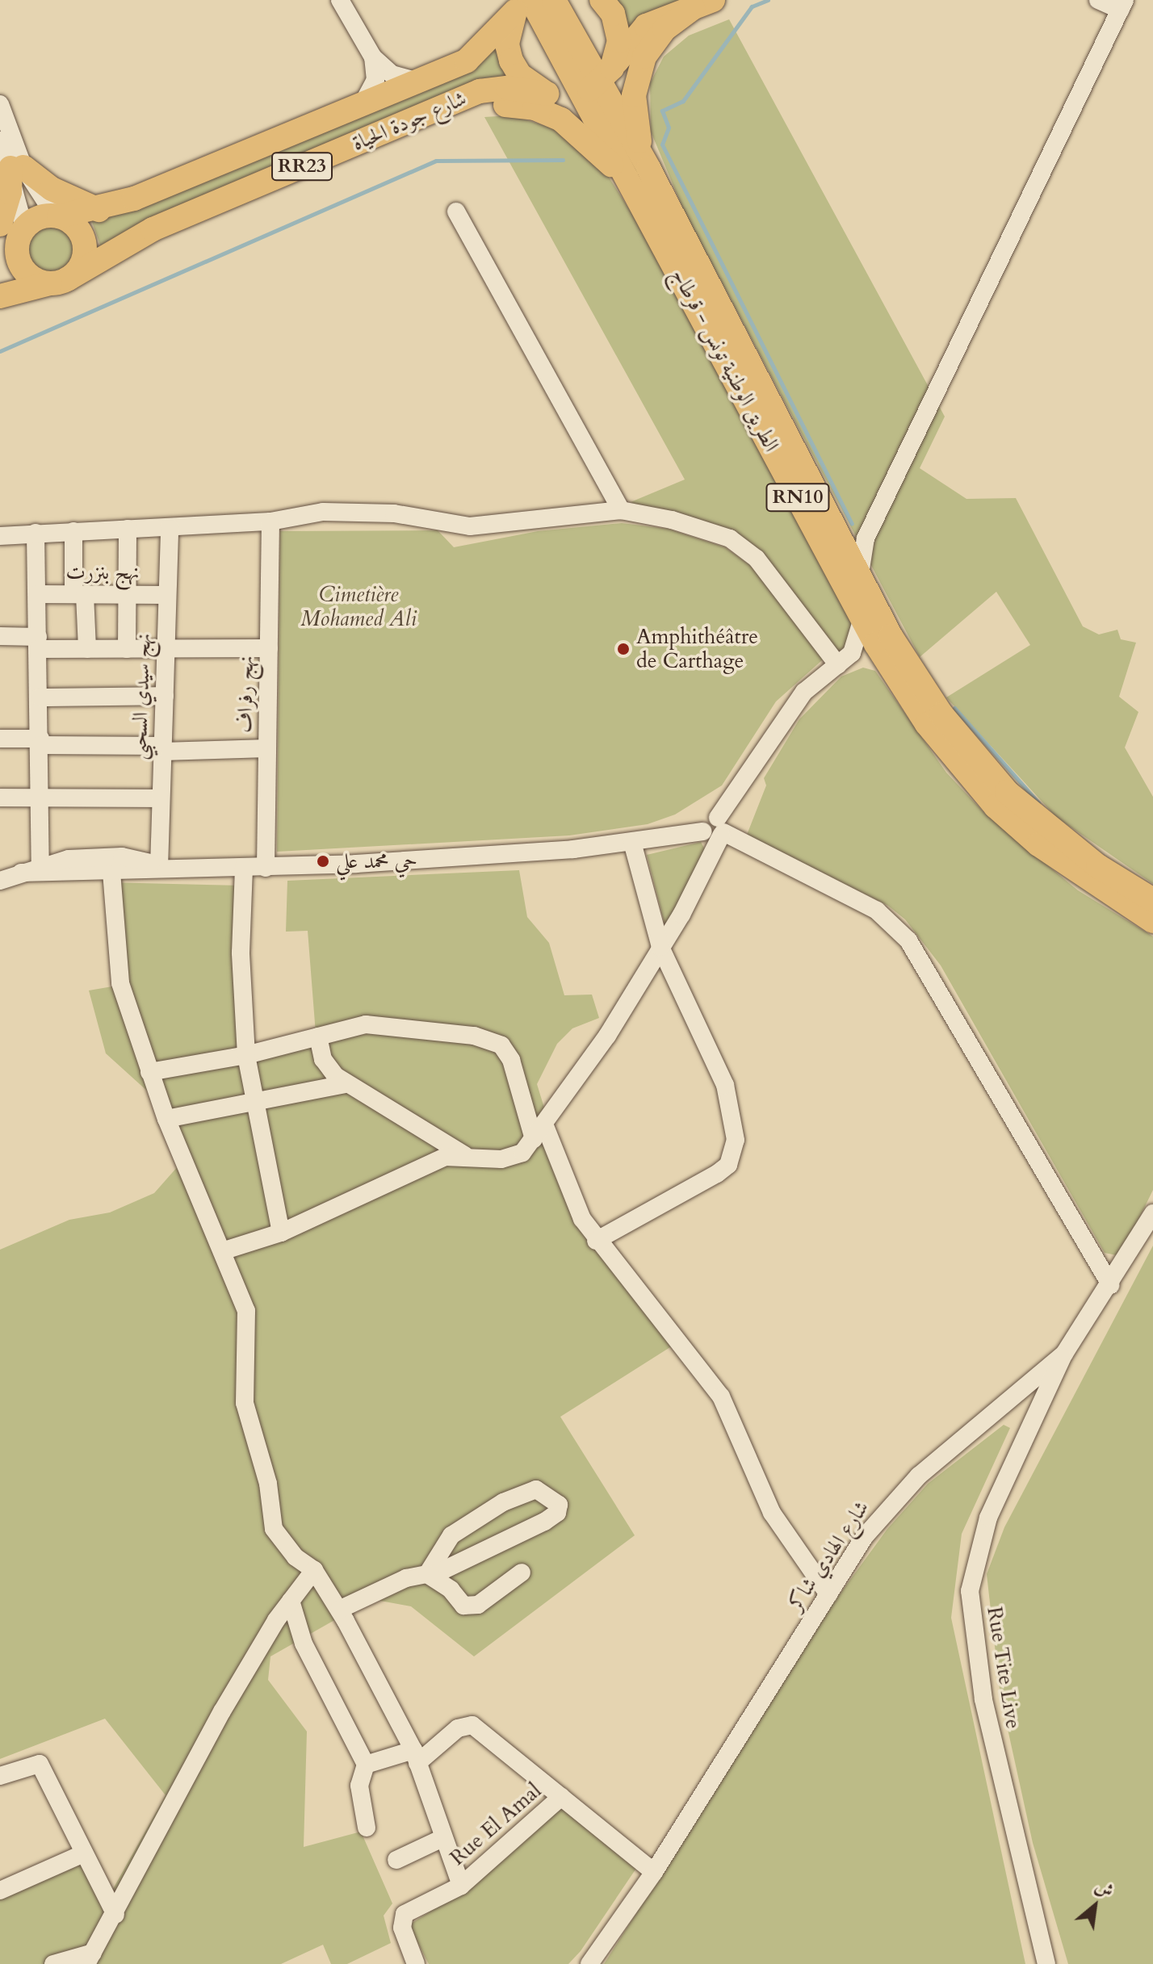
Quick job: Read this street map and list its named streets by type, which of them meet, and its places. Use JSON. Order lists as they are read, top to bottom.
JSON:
{
  "streets": {
    "highway": [
      "شارع جودة الحياة",
      "RR23",
      "الطريق الوطنية تونس - قرطاج",
      "RN10"
    ],
    "street": [
      "نهج بنزرت",
      "نهج رفراف",
      "نهج سيدي السحبي",
      "شارع الهادي شاكر",
      "Rue Tite Live",
      "Rue El Amal"
    ]
  },
  "crossings": [
    ["شارع جودة الحياة", "الطريق الوطنية تونس - قرطاج"],
    ["نهج بنزرت", "نهج سيدي السحبي"],
    ["شارع الهادي شاكر", "Rue Tite Live"]
  ],
  "parks": ["Cimetière Mohamed Ali"],
  "places": ["Amphithéâtre de Carthage", "حي محمد علي"],
  "north": "top right"
}
